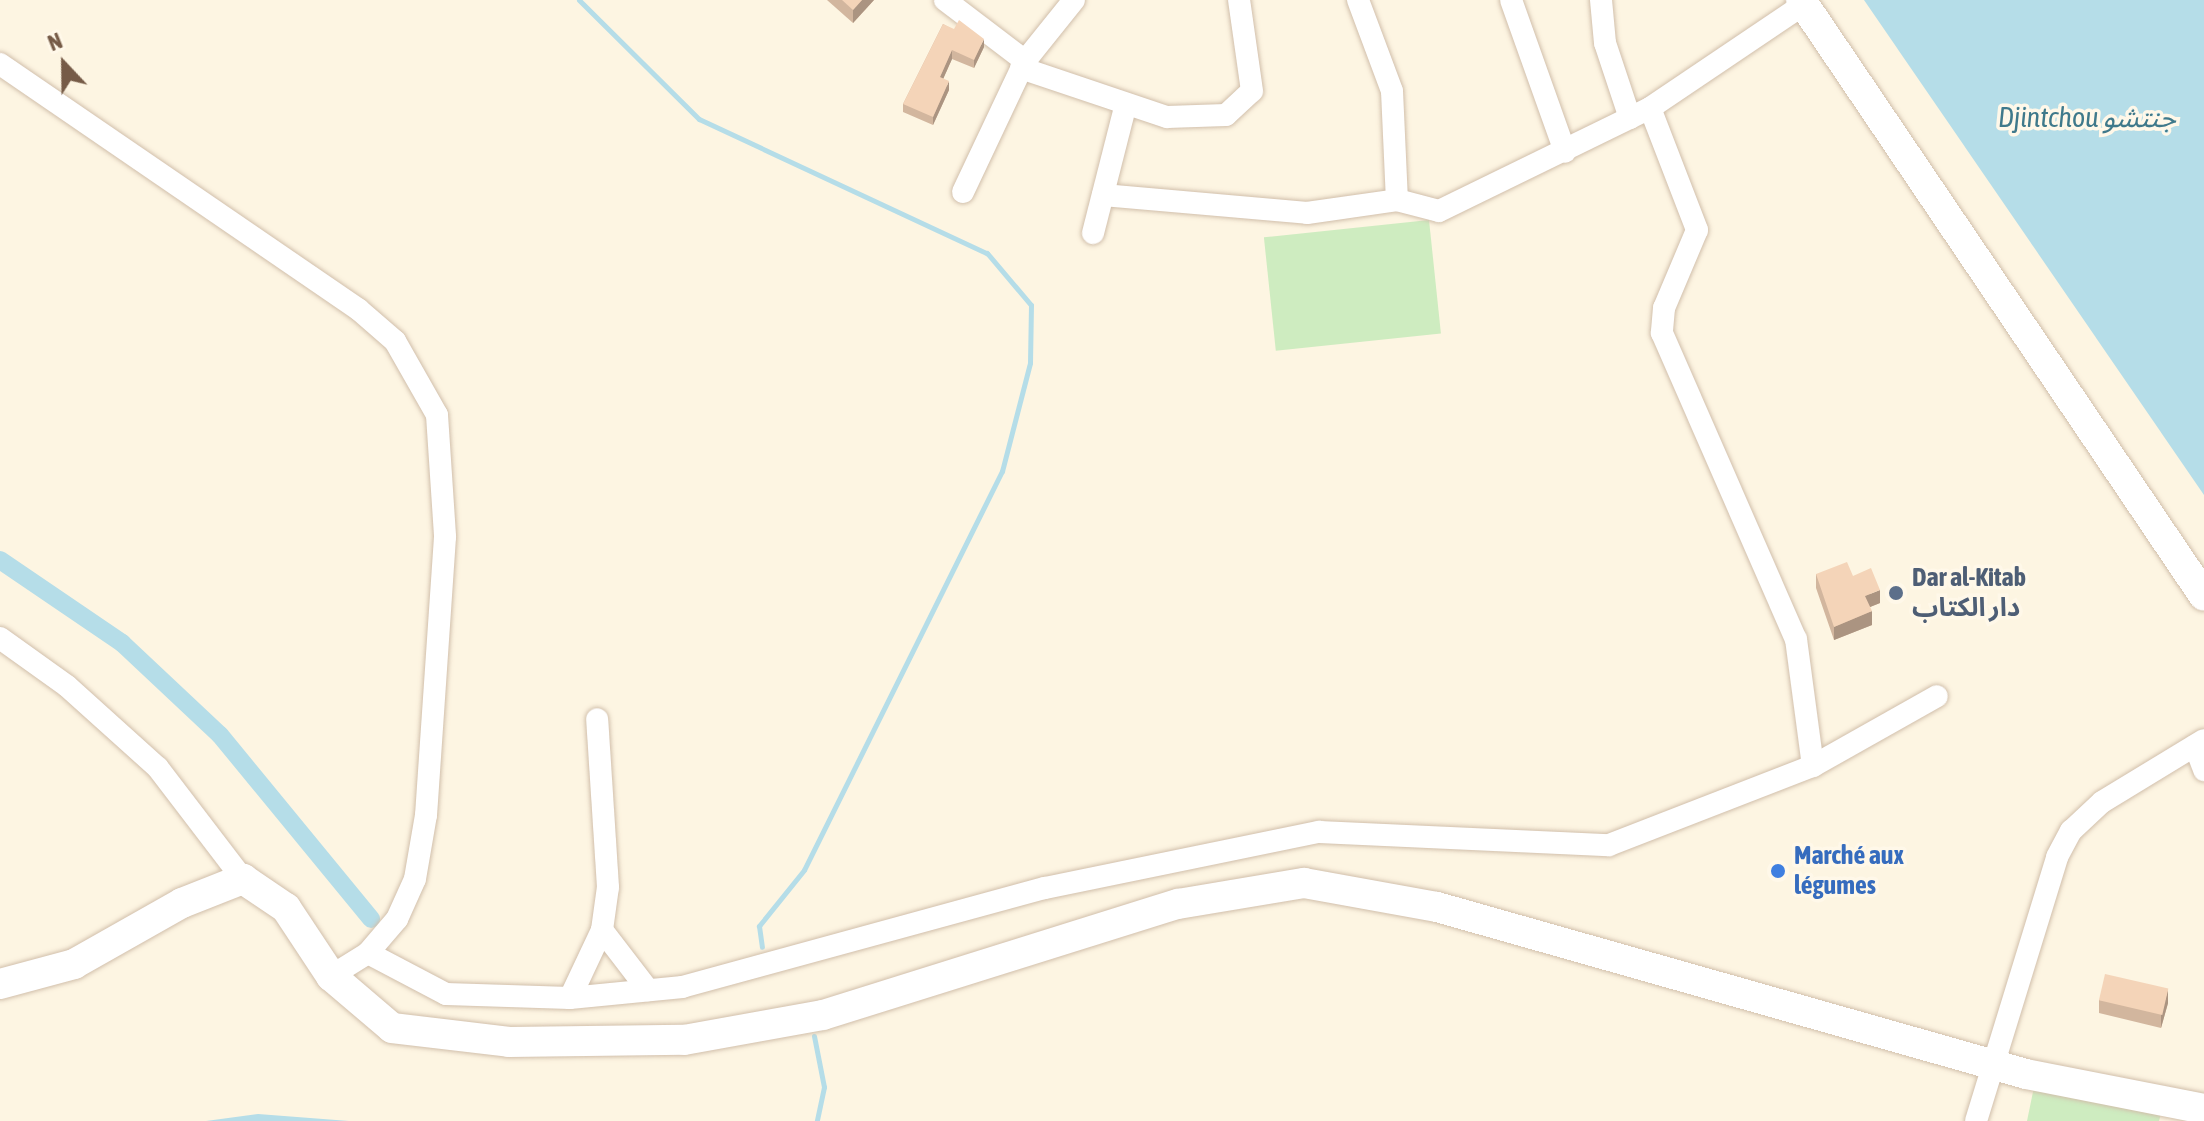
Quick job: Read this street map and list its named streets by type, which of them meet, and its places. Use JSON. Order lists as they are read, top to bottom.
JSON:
{
  "water": ["Djintchou جنتشو"],
  "places": ["Dar al-Kitab دار الكتاب", "Marché aux légumes"],
  "north": "top"
}
